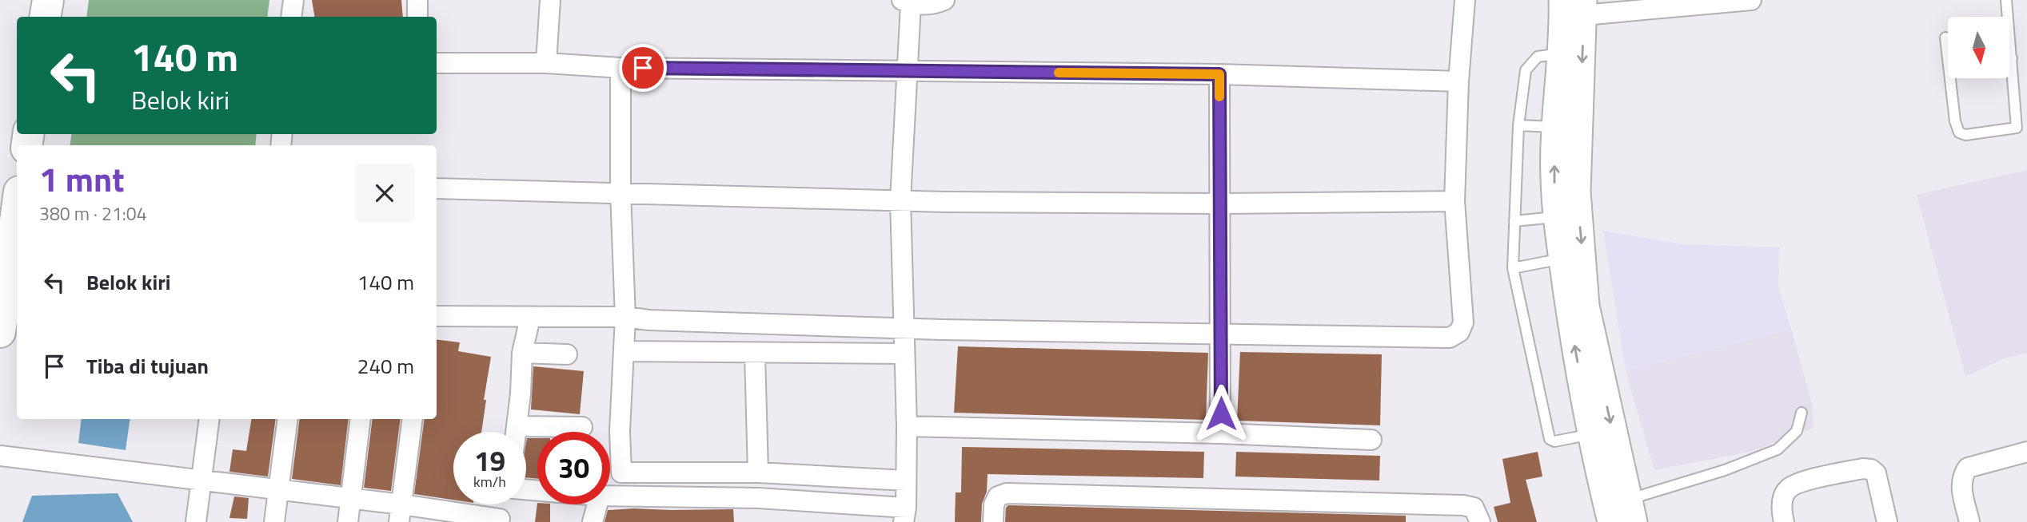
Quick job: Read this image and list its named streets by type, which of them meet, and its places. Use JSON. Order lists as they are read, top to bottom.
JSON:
{
  "north": "bottom",
  "page": {
    "turn": ["140 m", "Belok kiri"],
    "heading": ["1 mnt", "380 m · 21:04"],
    "list": [
      {
        "name": "Belok kiri",
        "value": "140 m"
      },
      {
        "name": "Tiba di tujuan",
        "value": "240 m"
      }
    ],
    "speed": "19 km/h",
    "limit": "30"
  }
}
